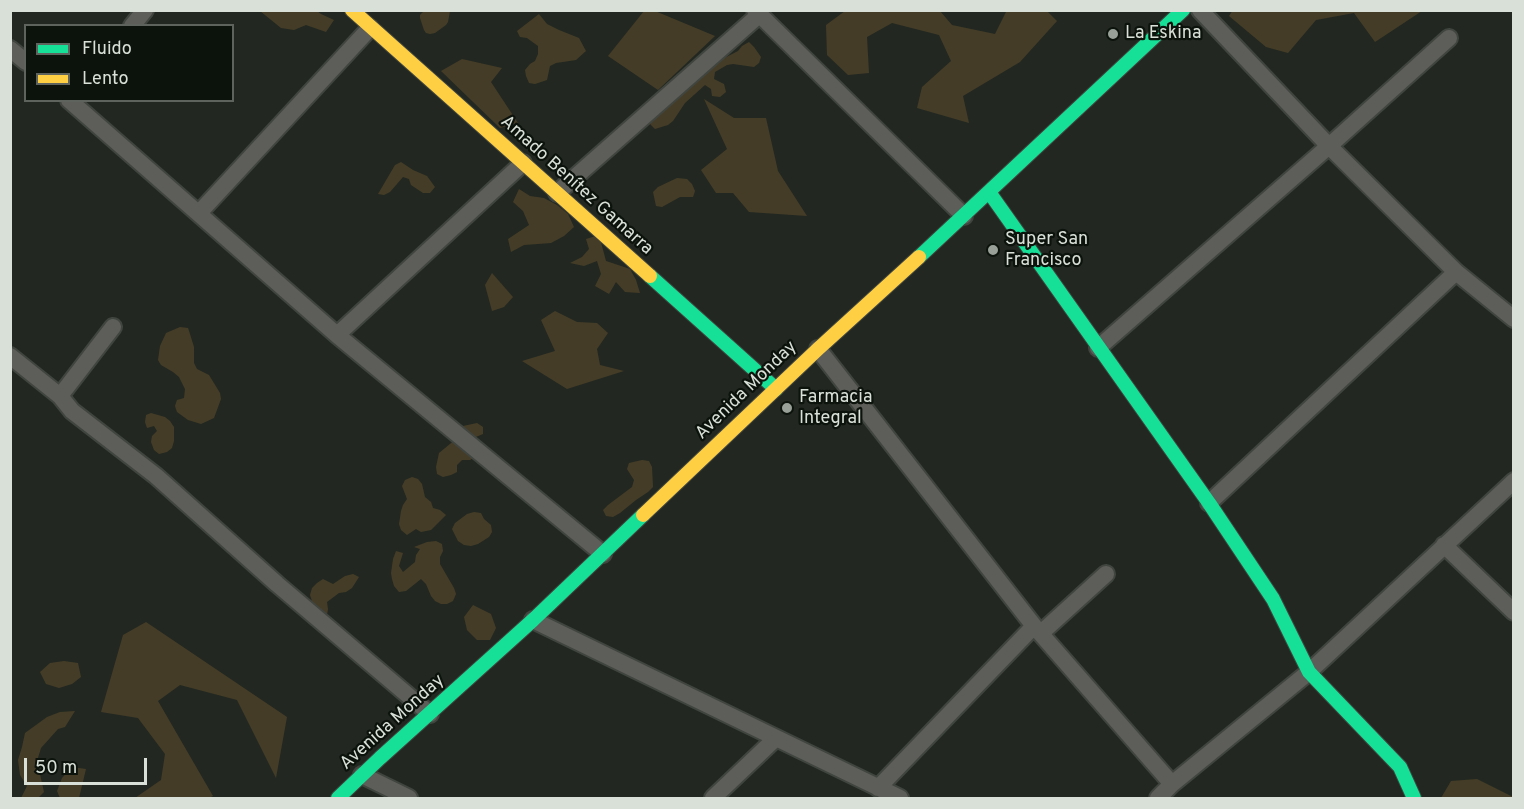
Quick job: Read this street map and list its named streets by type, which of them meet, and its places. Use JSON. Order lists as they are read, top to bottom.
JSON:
{
  "streets": {
    "main road": ["Amado Benítez Gamarra", "Avenida Monday"]
  },
  "crossings": [
    ["Amado Benítez Gamarra", "Avenida Monday"]
  ],
  "places": ["La Eskina", "Super San Francisco", "Farmacia Integral"],
  "legend": ["Fluido", "Lento"],
  "scale_bar": "50 m"
}
